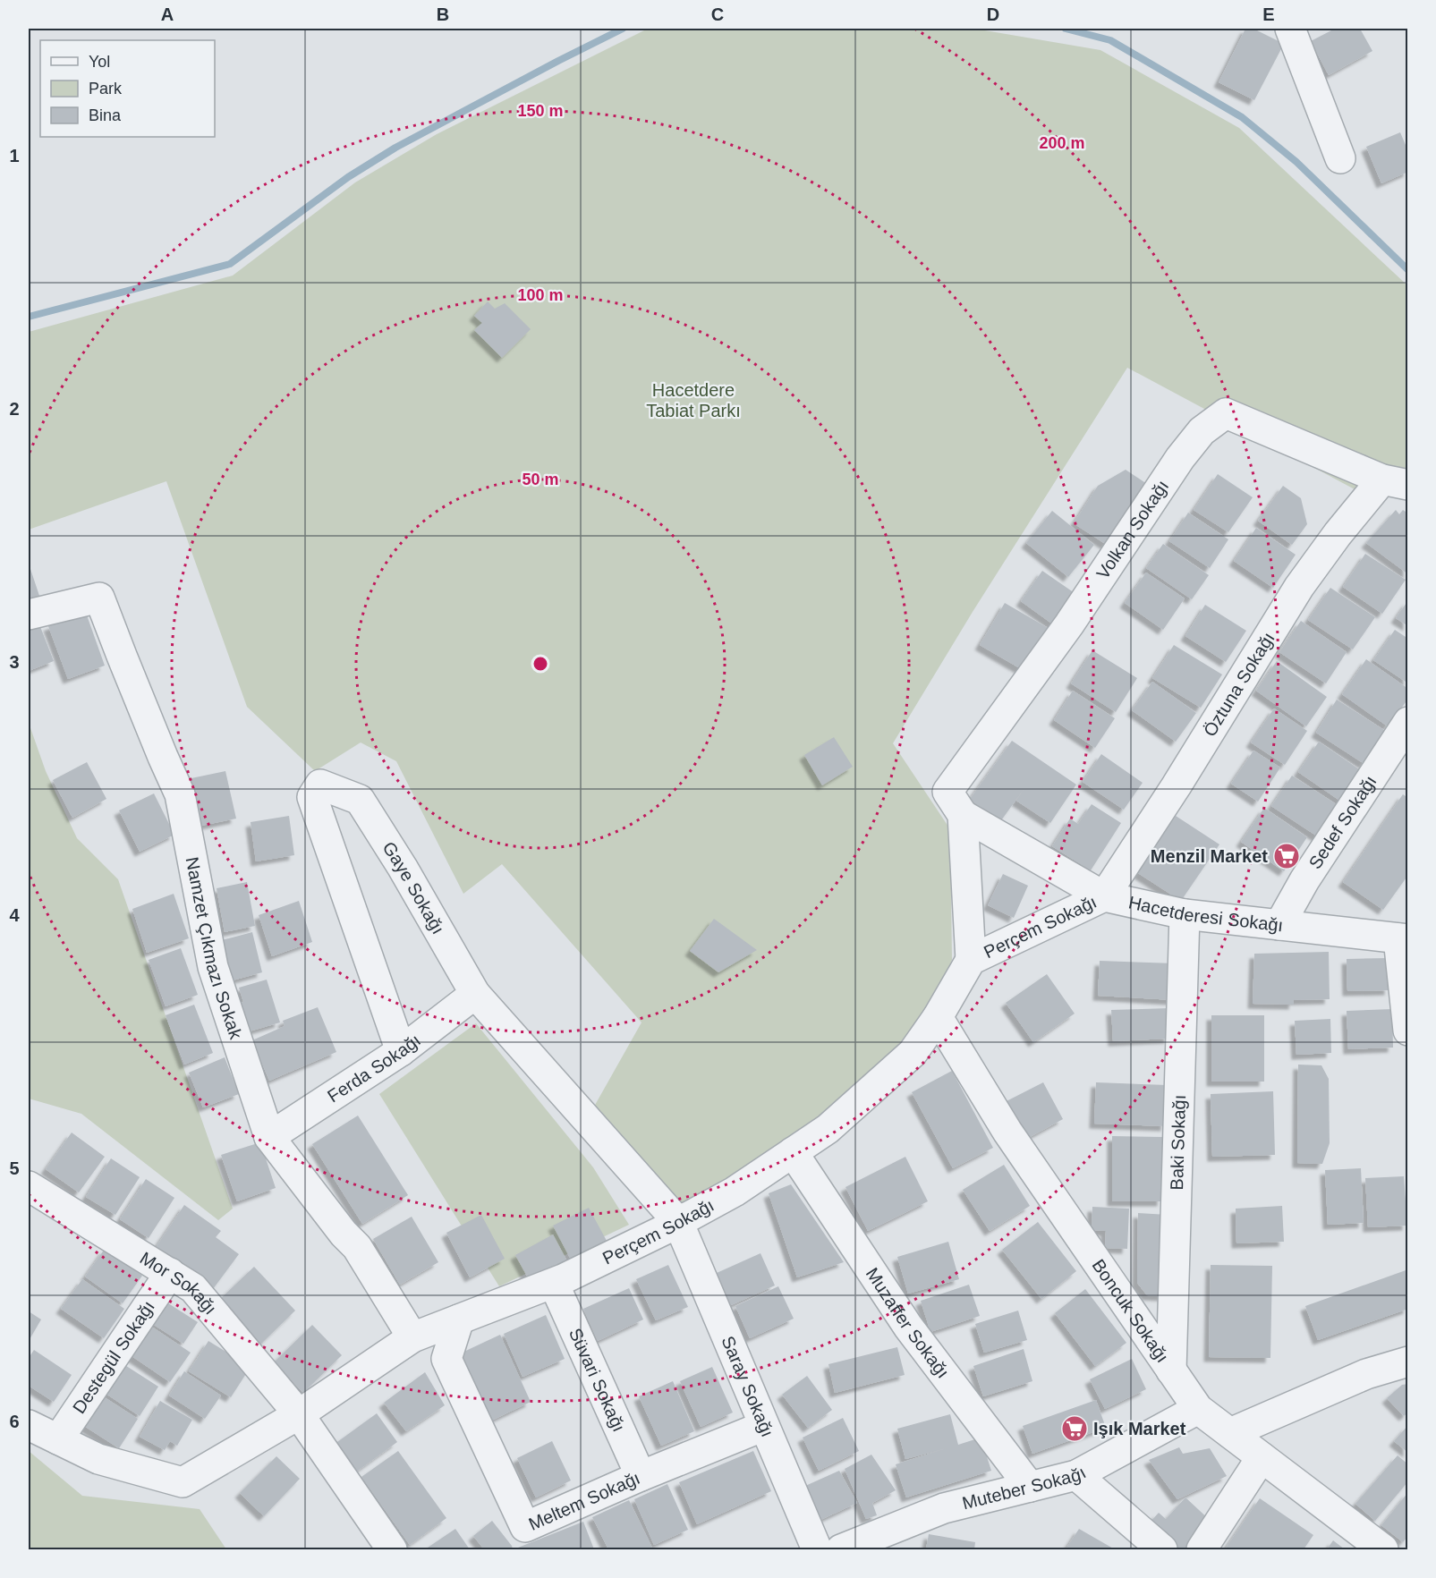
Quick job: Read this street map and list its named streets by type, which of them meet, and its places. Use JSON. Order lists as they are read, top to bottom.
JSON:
{
  "streets": {
    "street": [
      "Volkan Sokağı",
      "Öztuna Sokağı",
      "Sedef Sokağı",
      "Gaye Sokağı",
      "Hacetderesi Sokağı",
      "Perçem Sokağı",
      "Namzet Çıkmazı Sokak",
      "Ferda Sokağı",
      "Baki Sokağı",
      "Mor Sokağı",
      "Boncuk Sokağı",
      "Muzaffer Sokağı",
      "Destegül Sokağı",
      "Süvari Sokağı",
      "Saray Sokağı",
      "Muteber Sokağı",
      "Meltem Sokağı"
    ]
  },
  "crossings": [
    ["Volkan Sokağı", "Öztuna Sokağı"],
    ["Volkan Sokağı", "Hacetderesi Sokağı"],
    ["Öztuna Sokağı", "Hacetderesi Sokağı"],
    ["Öztuna Sokağı", "Perçem Sokağı"],
    ["Sedef Sokağı", "Hacetderesi Sokağı"],
    ["Gaye Sokağı", "Perçem Sokağı"],
    ["Gaye Sokağı", "Ferda Sokağı"],
    ["Gaye Sokağı", "Saray Sokağı"],
    ["Hacetderesi Sokağı", "Perçem Sokağı"],
    ["Hacetderesi Sokağı", "Baki Sokağı"],
    ["Perçem Sokağı", "Namzet Çıkmazı Sokak"],
    ["Perçem Sokağı", "Mor Sokağı"],
    ["Perçem Sokağı", "Boncuk Sokağı"],
    ["Perçem Sokağı", "Muzaffer Sokağı"],
    ["Perçem Sokağı", "Destegül Sokağı"],
    ["Perçem Sokağı", "Süvari Sokağı"],
    ["Perçem Sokağı", "Saray Sokağı"],
    ["Perçem Sokağı", "Meltem Sokağı"],
    ["Namzet Çıkmazı Sokak", "Ferda Sokağı"],
    ["Baki Sokağı", "Boncuk Sokağı"],
    ["Mor Sokağı", "Destegül Sokağı"],
    ["Boncuk Sokağı", "Muteber Sokağı"],
    ["Muzaffer Sokağı", "Muteber Sokağı"],
    ["Süvari Sokağı", "Meltem Sokağı"],
    ["Saray Sokağı", "Meltem Sokağı"]
  ],
  "parks": ["Hacetdere Tabiat Parkı"],
  "places": {
    "supermarket": ["Menzil Market", "Işık Market"]
  },
  "legend": ["Yol", "Park", "Bina"],
  "grid": {
    "columns": [
      "A",
      "B",
      "C",
      "D",
      "E"
    ],
    "rows": [
      "1",
      "2",
      "3",
      "4",
      "5",
      "6"
    ]
  },
  "rings": [
    "150 m",
    "200 m",
    "100 m",
    "50 m"
  ]
}
